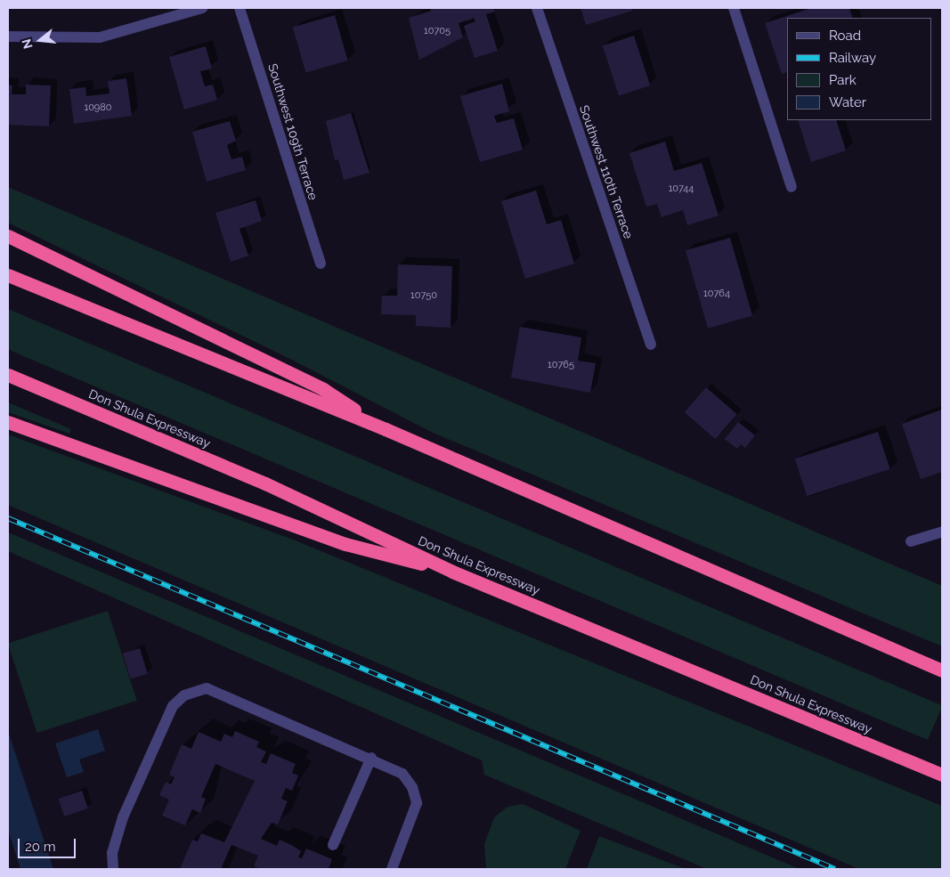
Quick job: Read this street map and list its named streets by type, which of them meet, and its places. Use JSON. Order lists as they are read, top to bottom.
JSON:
{
  "streets": {
    "highway": ["Don Shula Expressway"],
    "street": ["Southwest 109th Terrace", "Southwest 110th Terrace"]
  },
  "house_numbers": [
    "10705",
    "10980",
    "10744",
    "10764",
    "10750",
    "10765"
  ],
  "legend": [
    "Road",
    "Railway",
    "Park",
    "Water"
  ],
  "scale_bar": "20 m",
  "north": "left"
}
